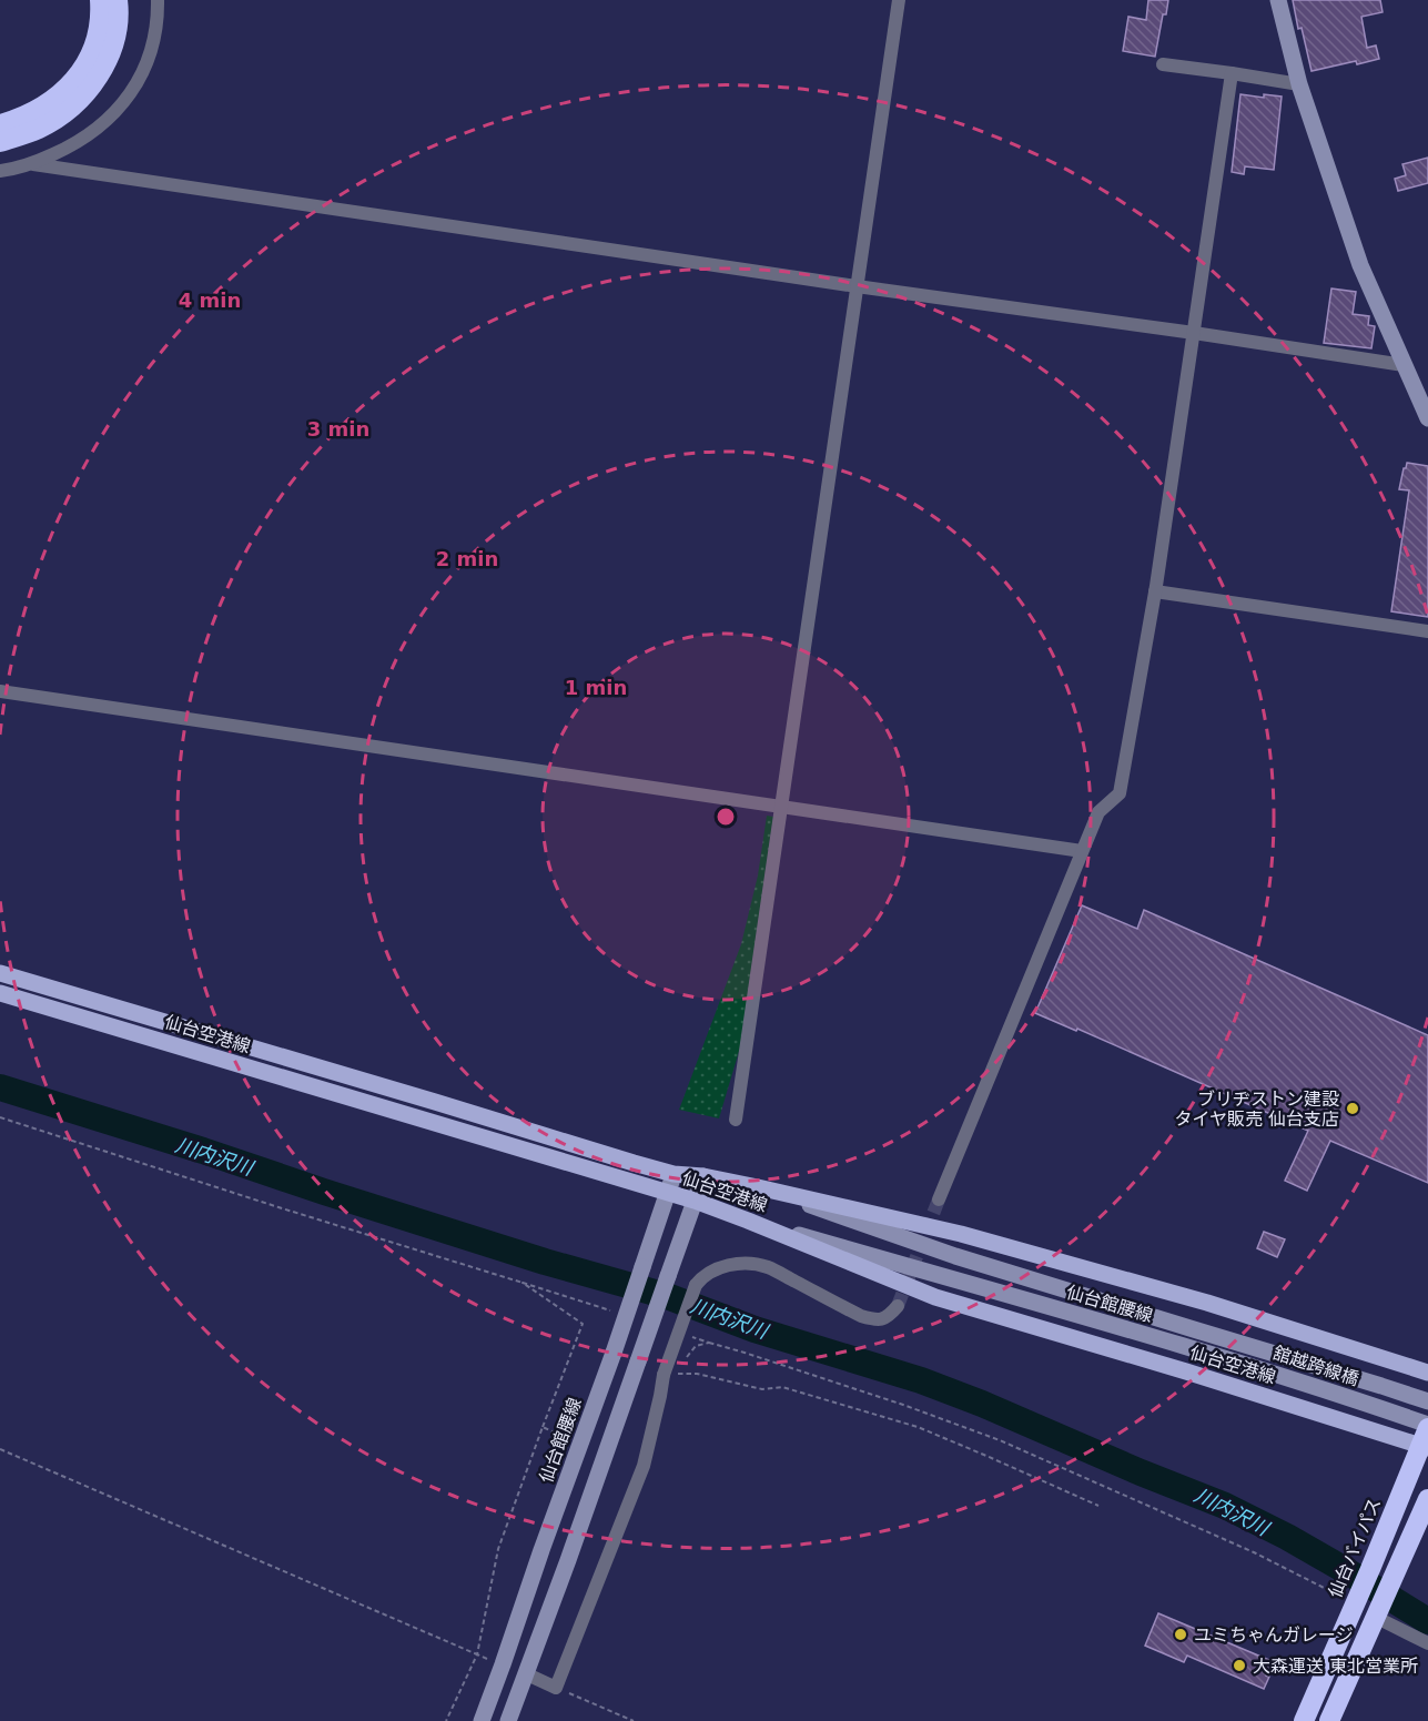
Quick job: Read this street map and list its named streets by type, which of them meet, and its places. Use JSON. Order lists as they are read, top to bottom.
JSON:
{
  "streets": {
    "highway": ["仙台バイパス"],
    "main road": ["仙台空港線", "仙台館腰線", "舘越跨線橋"]
  },
  "crossings": [
    ["仙台空港線", "仙台館腰線"],
    ["仙台空港線", "舘越跨線橋"],
    ["仙台空港線", "仙台バイパス"],
    ["仙台館腰線", "舘越跨線橋"],
    ["舘越跨線橋", "仙台バイパス"]
  ],
  "water": ["川内沢川"],
  "places": ["ブリヂストン建設 タイヤ販売 仙台支店", "ユミちゃんガレージ", "大森運送 東北営業所"],
  "rings": [
    "4 min",
    "3 min",
    "2 min",
    "1 min"
  ]
}
